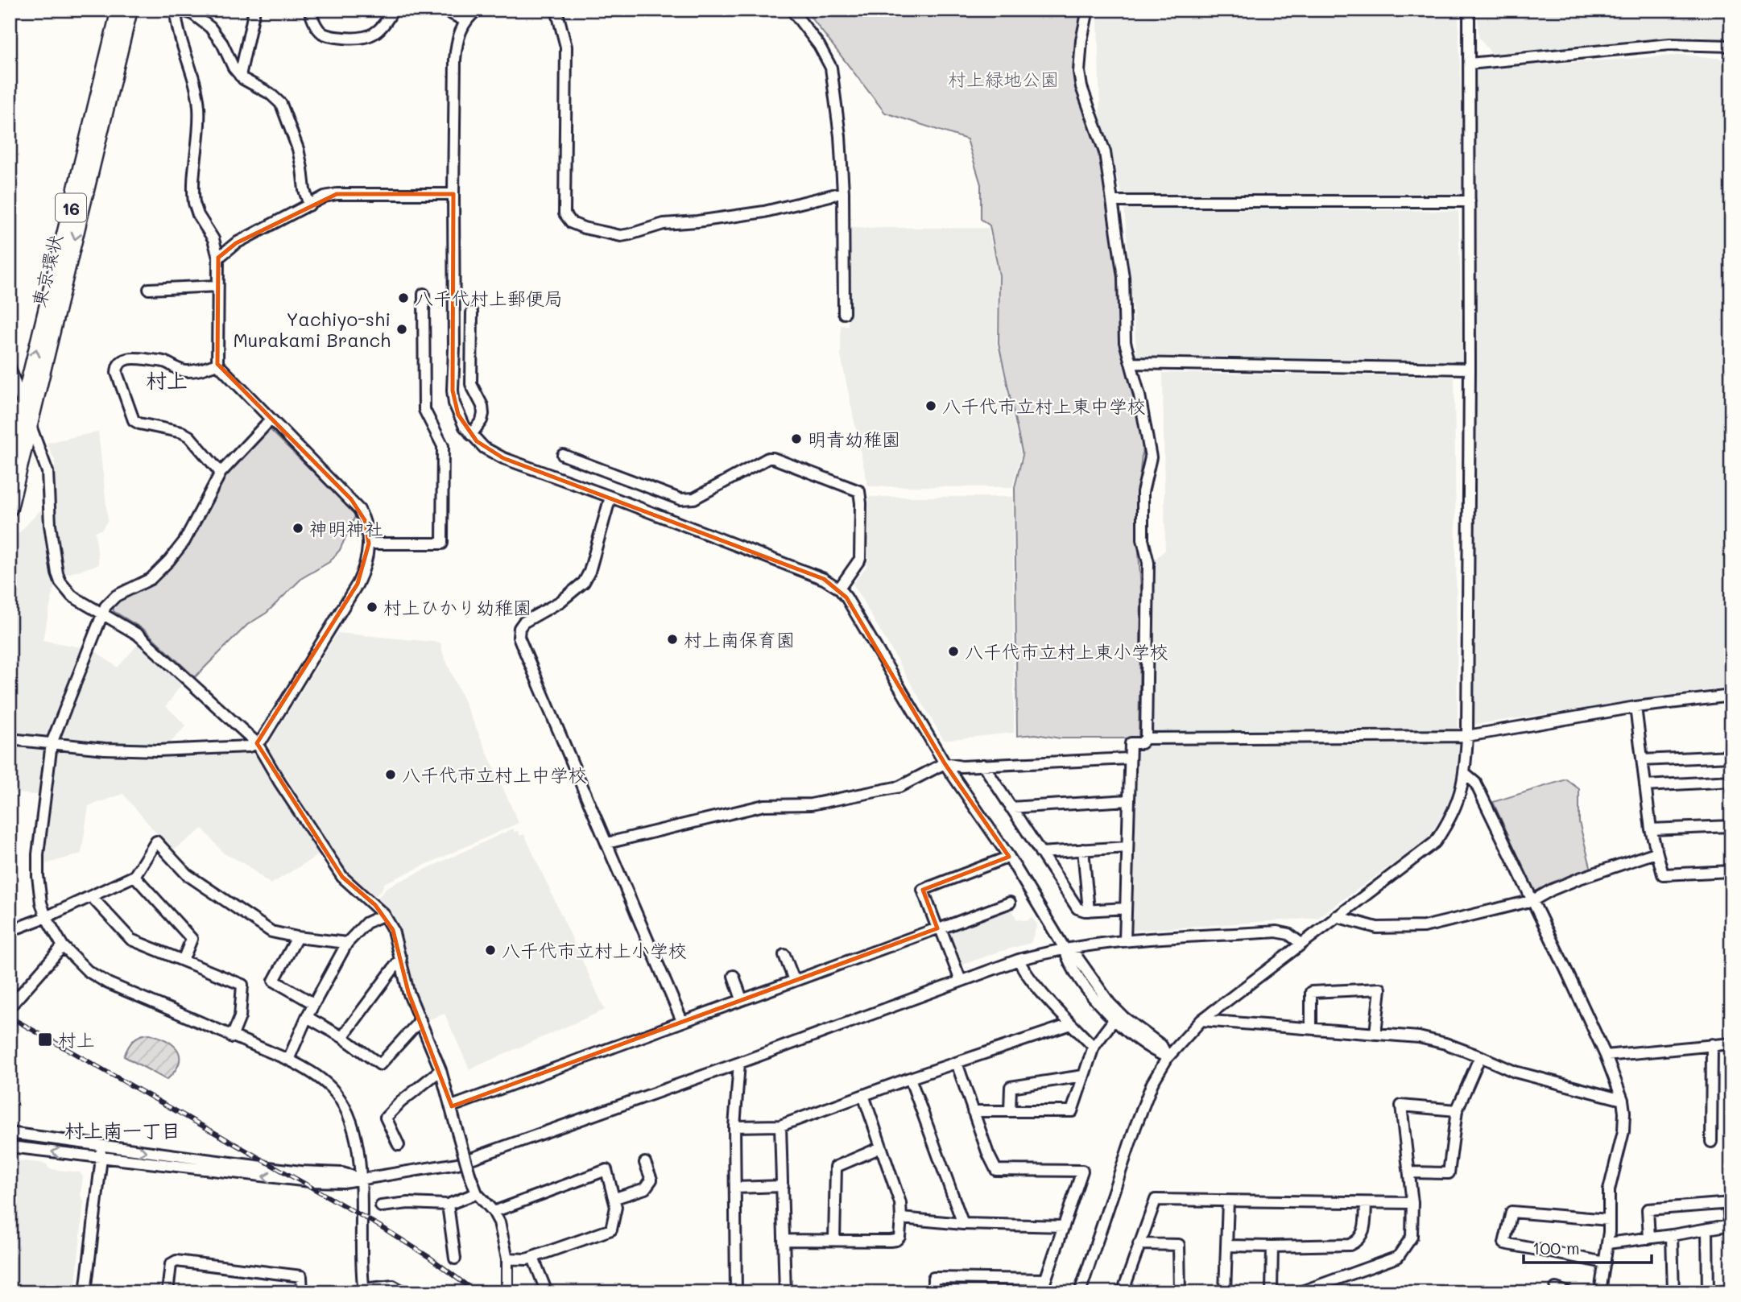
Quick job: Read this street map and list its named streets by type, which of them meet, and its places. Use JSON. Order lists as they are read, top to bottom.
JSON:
{
  "streets": {
    "highway": ["16", "東京環状"]
  },
  "districts": ["村上", "村上南一丁目"],
  "parks": ["村上緑地公園"],
  "places": {
    "other": [
      "八千代村上郵便局",
      "Yachiyo-shi Murakami Branch",
      "八千代市立村上東中学校",
      "明青幼稚園",
      "神明神社",
      "村上ひかり幼稚園",
      "村上南保育園",
      "八千代市立村上東小学校",
      "八千代市立村上中学校",
      "八千代市立村上小学校"
    ],
    "transit": ["村上"]
  },
  "scale_bar": "100 m"
}
